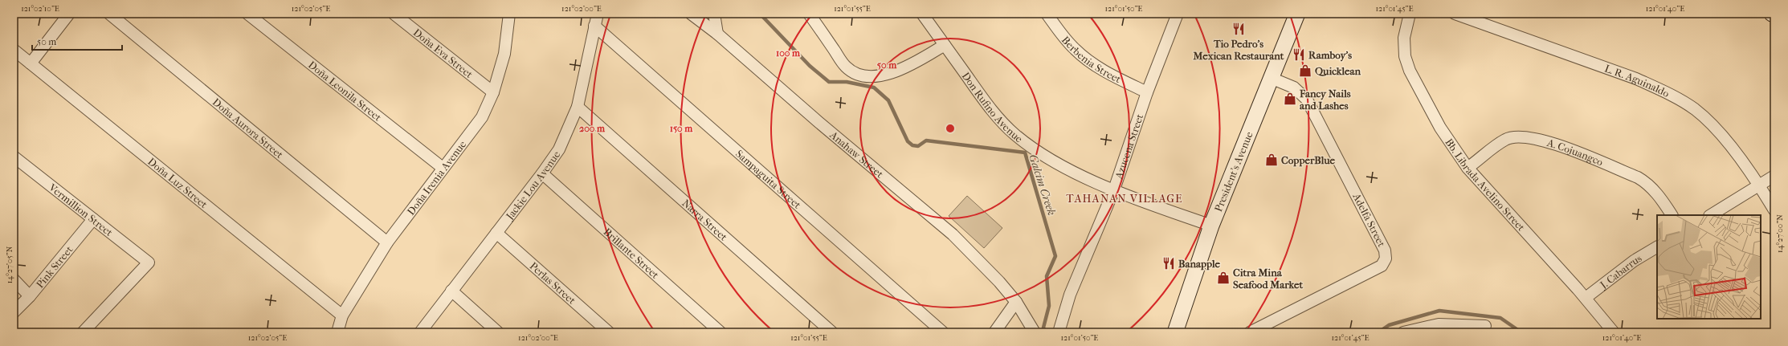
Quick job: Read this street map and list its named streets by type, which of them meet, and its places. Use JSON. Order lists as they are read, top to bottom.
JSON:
{
  "streets": {
    "street": [
      "Doña Eva Street",
      "Berbenia Street",
      "L. R. Aguinaldo",
      "Doña Leonila Street",
      "Don Rufino Avenue",
      "Doña Aurora Street",
      "Azucena Street",
      "A. Cojuangco",
      "Anahaw Street",
      "President's Avenue",
      "Doña Irenia Avenue",
      "Sampaguita Street",
      "Doña Luz Street",
      "Bb. Librada Avelino Street",
      "Jackie Lou Avenue",
      "Vermillion Street",
      "Narra Street",
      "Adelfa Street",
      "Brillante Street",
      "Pink Street",
      "J. Cabarrus",
      "Perlas Street"
    ]
  },
  "crossings": [
    ["Doña Eva Street", "Doña Irenia Avenue"],
    ["Berbenia Street", "Azucena Street"],
    ["Doña Leonila Street", "Doña Irenia Avenue"],
    ["Don Rufino Avenue", "Azucena Street"],
    ["Don Rufino Avenue", "President's Avenue"],
    ["Doña Aurora Street", "Doña Irenia Avenue"],
    ["A. Cojuangco", "Bb. Librada Avelino Street"],
    ["President's Avenue", "Adelfa Street"],
    ["Doña Irenia Avenue", "Doña Luz Street"],
    ["Sampaguita Street", "Jackie Lou Avenue"],
    ["Bb. Librada Avelino Street", "J. Cabarrus"],
    ["Jackie Lou Avenue", "Narra Street"],
    ["Jackie Lou Avenue", "Brillante Street"],
    ["Jackie Lou Avenue", "Perlas Street"],
    ["Vermillion Street", "Pink Street"]
  ],
  "districts": ["TAHANAN VILLAGE"],
  "water": ["Galcim Creek"],
  "places": {
    "restaurant": ["Tio Pedro's Mexican Restaurant", "Ramboy's", "Banapple"],
    "shop": [
      "Quicklean",
      "Fancy Nails and Lashes",
      "CopperBlue",
      "Citra Mina Seafood Market"
    ]
  },
  "scale_bar": "50 m",
  "coordinates": [
    "121°02'10\"E",
    "121°02'05\"E",
    "121°02'00\"E",
    "121°01'55\"E",
    "121°01'50\"E",
    "121°01'45\"E",
    "121°01'40\"E",
    "14°27'00\"N",
    "14°27'05\"N"
  ],
  "rings": [
    "100 m",
    "50 m",
    "150 m",
    "200 m"
  ]
}
